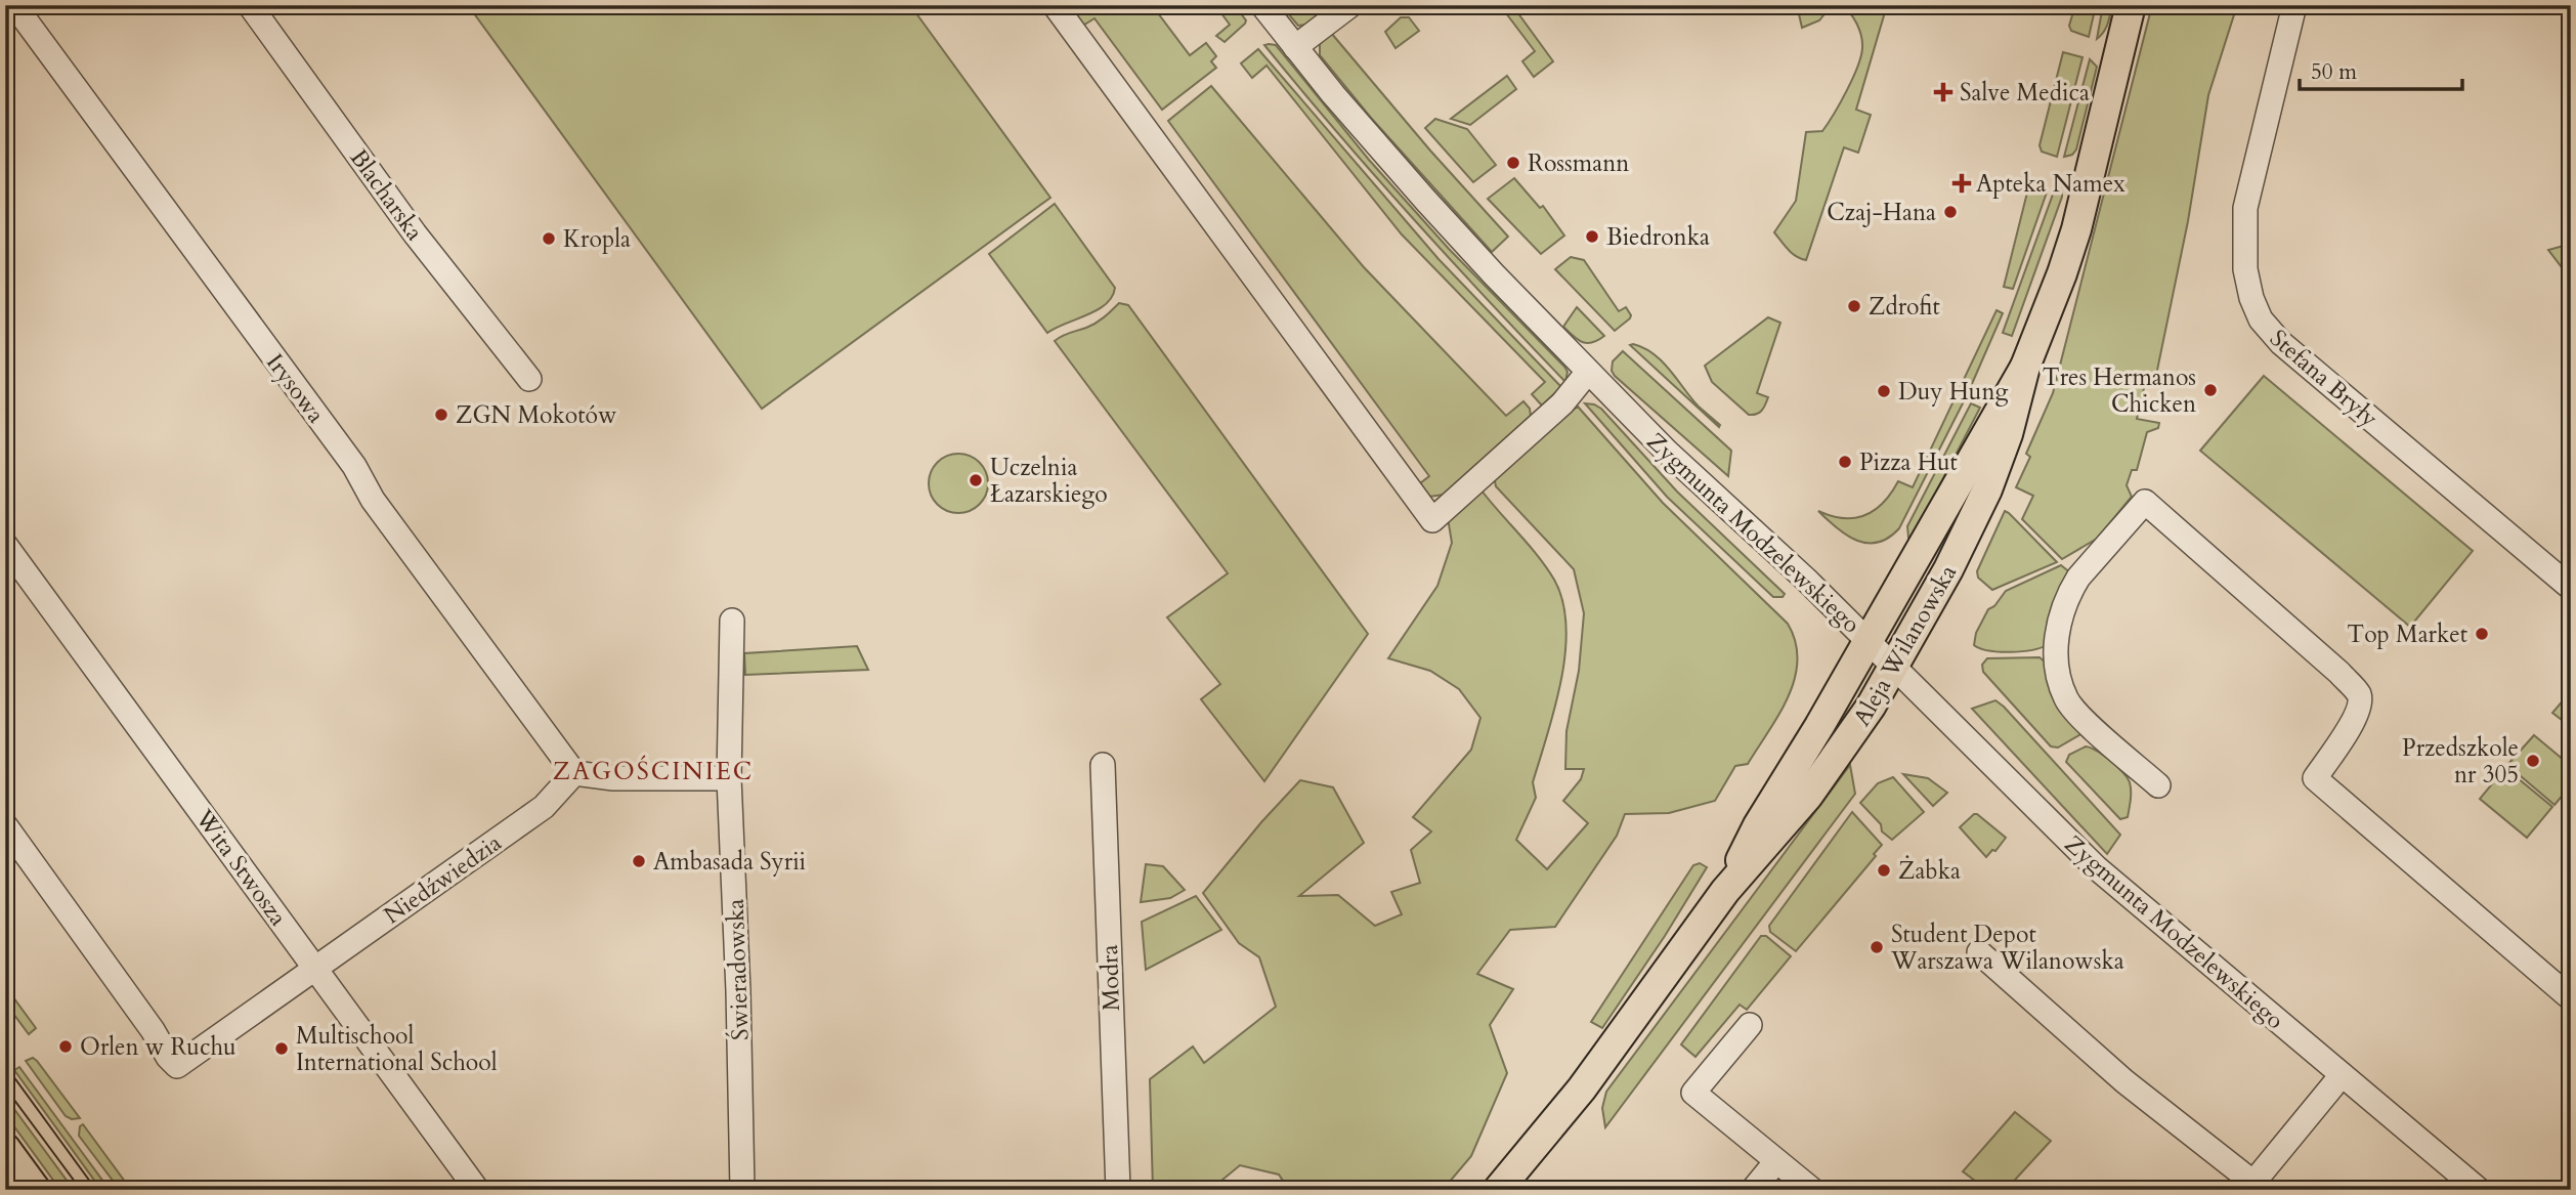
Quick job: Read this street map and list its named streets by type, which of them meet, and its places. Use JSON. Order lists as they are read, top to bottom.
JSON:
{
  "streets": {
    "main road": ["Aleja Wilanowska"],
    "street": [
      "Blacharska",
      "Stefana Bryły",
      "Irysowa",
      "Zygmunta Modzelewskiego",
      "Wita Stwosza",
      "Niedźwiedzia",
      "Świeradowska",
      "Modra"
    ]
  },
  "crossings": [
    ["Irysowa", "Niedźwiedzia"],
    ["Zygmunta Modzelewskiego", "Aleja Wilanowska"],
    ["Wita Stwosza", "Niedźwiedzia"]
  ],
  "districts": ["ZAGOŚCINIEC"],
  "places": {
    "health": ["Salve Medica", "Apteka Namex"],
    "other": [
      "Rossmann",
      "Czaj-Hana",
      "Biedronka",
      "Kropla",
      "Zdrofit",
      "Tres Hermanos Chicken",
      "Duy Hung",
      "ZGN Mokotów",
      "Pizza Hut",
      "Uczelnia Łazarskiego",
      "Top Market",
      "Przedszkole nr 305",
      "Ambasada Syrii",
      "Żabka",
      "Student Depot Warszawa Wilanowska",
      "Orlen w Ruchu",
      "Multischool International School"
    ]
  },
  "scale_bar": "50 m"
}
